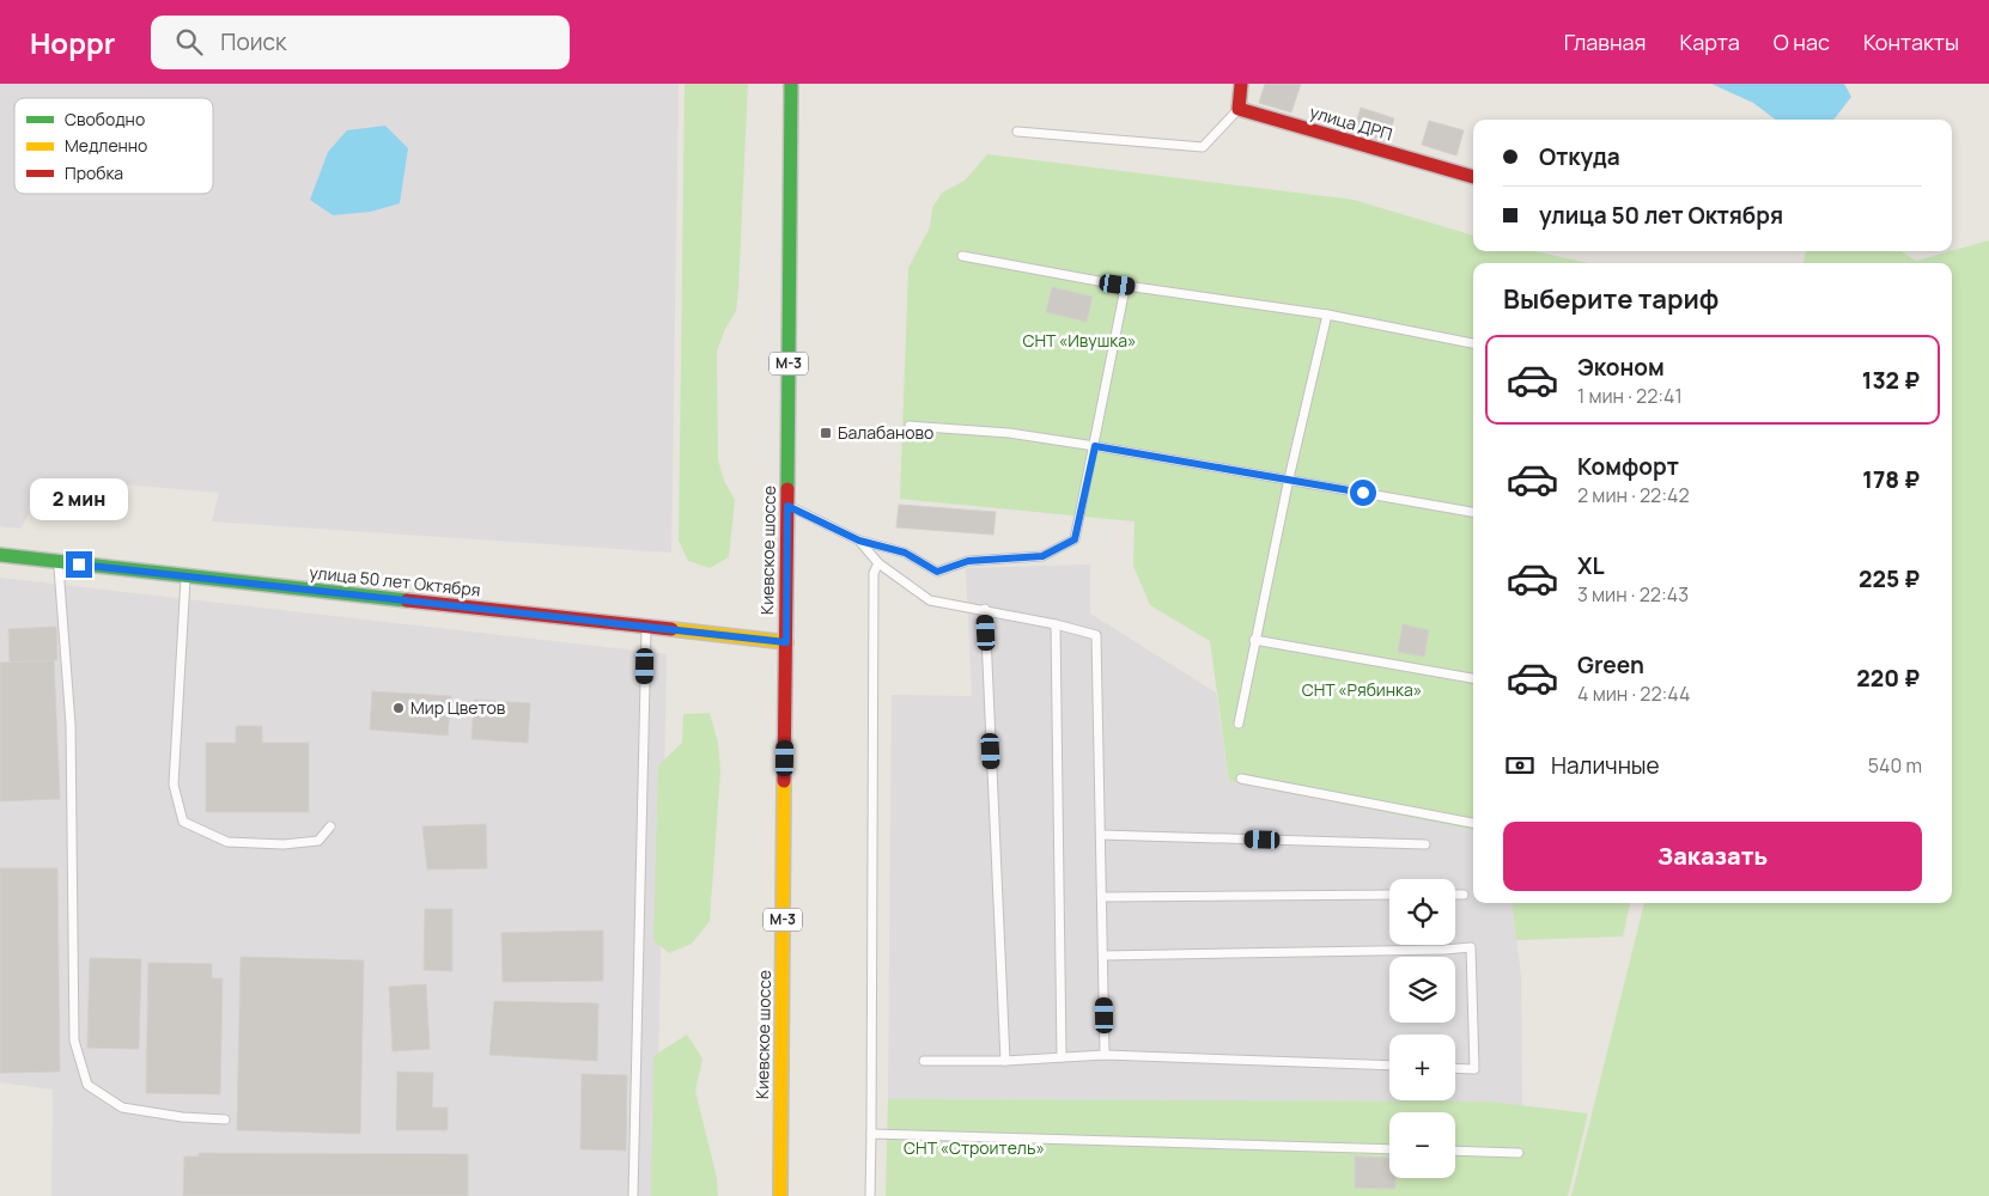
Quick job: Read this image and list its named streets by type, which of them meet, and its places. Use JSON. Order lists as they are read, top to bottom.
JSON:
{
  "streets": {
    "main road": [
      "улица ДРП",
      "М-3",
      "Киевское шоссе",
      "улица 50 лет Октября"
    ]
  },
  "crossings": [
    ["Киевское шоссе", "улица 50 лет Октября"]
  ],
  "parks": ["СНТ «Ивушка»", "СНТ «Рябинка»", "СНТ «Строитель»"],
  "places": {
    "transit": ["Балабаново"],
    "other": ["Мир Цветов"]
  },
  "legend": ["Свободно", "Медленно", "Пробка"],
  "page": {
    "header": "Hoppr",
    "search": "Поиск",
    "nav": [
      "Главная",
      "Карта",
      "О нас",
      "Контакты"
    ],
    "banner": ["Откуда", "улица 50 лет Октября"],
    "heading": "Выберите тариф",
    "list": [
      {
        "name": "Эконом",
        "note": "1 мин · 22:41",
        "value": "132 ₽"
      },
      {
        "name": "Комфорт",
        "note": "2 мин · 22:42",
        "value": "178 ₽"
      },
      {
        "name": "XL",
        "note": "3 мин · 22:43",
        "value": "225 ₽"
      },
      {
        "name": "Green",
        "note": "4 мин · 22:44",
        "value": "220 ₽"
      }
    ],
    "bubble": "2 мин",
    "pay": ["Наличные", "540 m"],
    "buttons": "Заказать",
    "map_buttons": ["+", "−"]
  }
}
